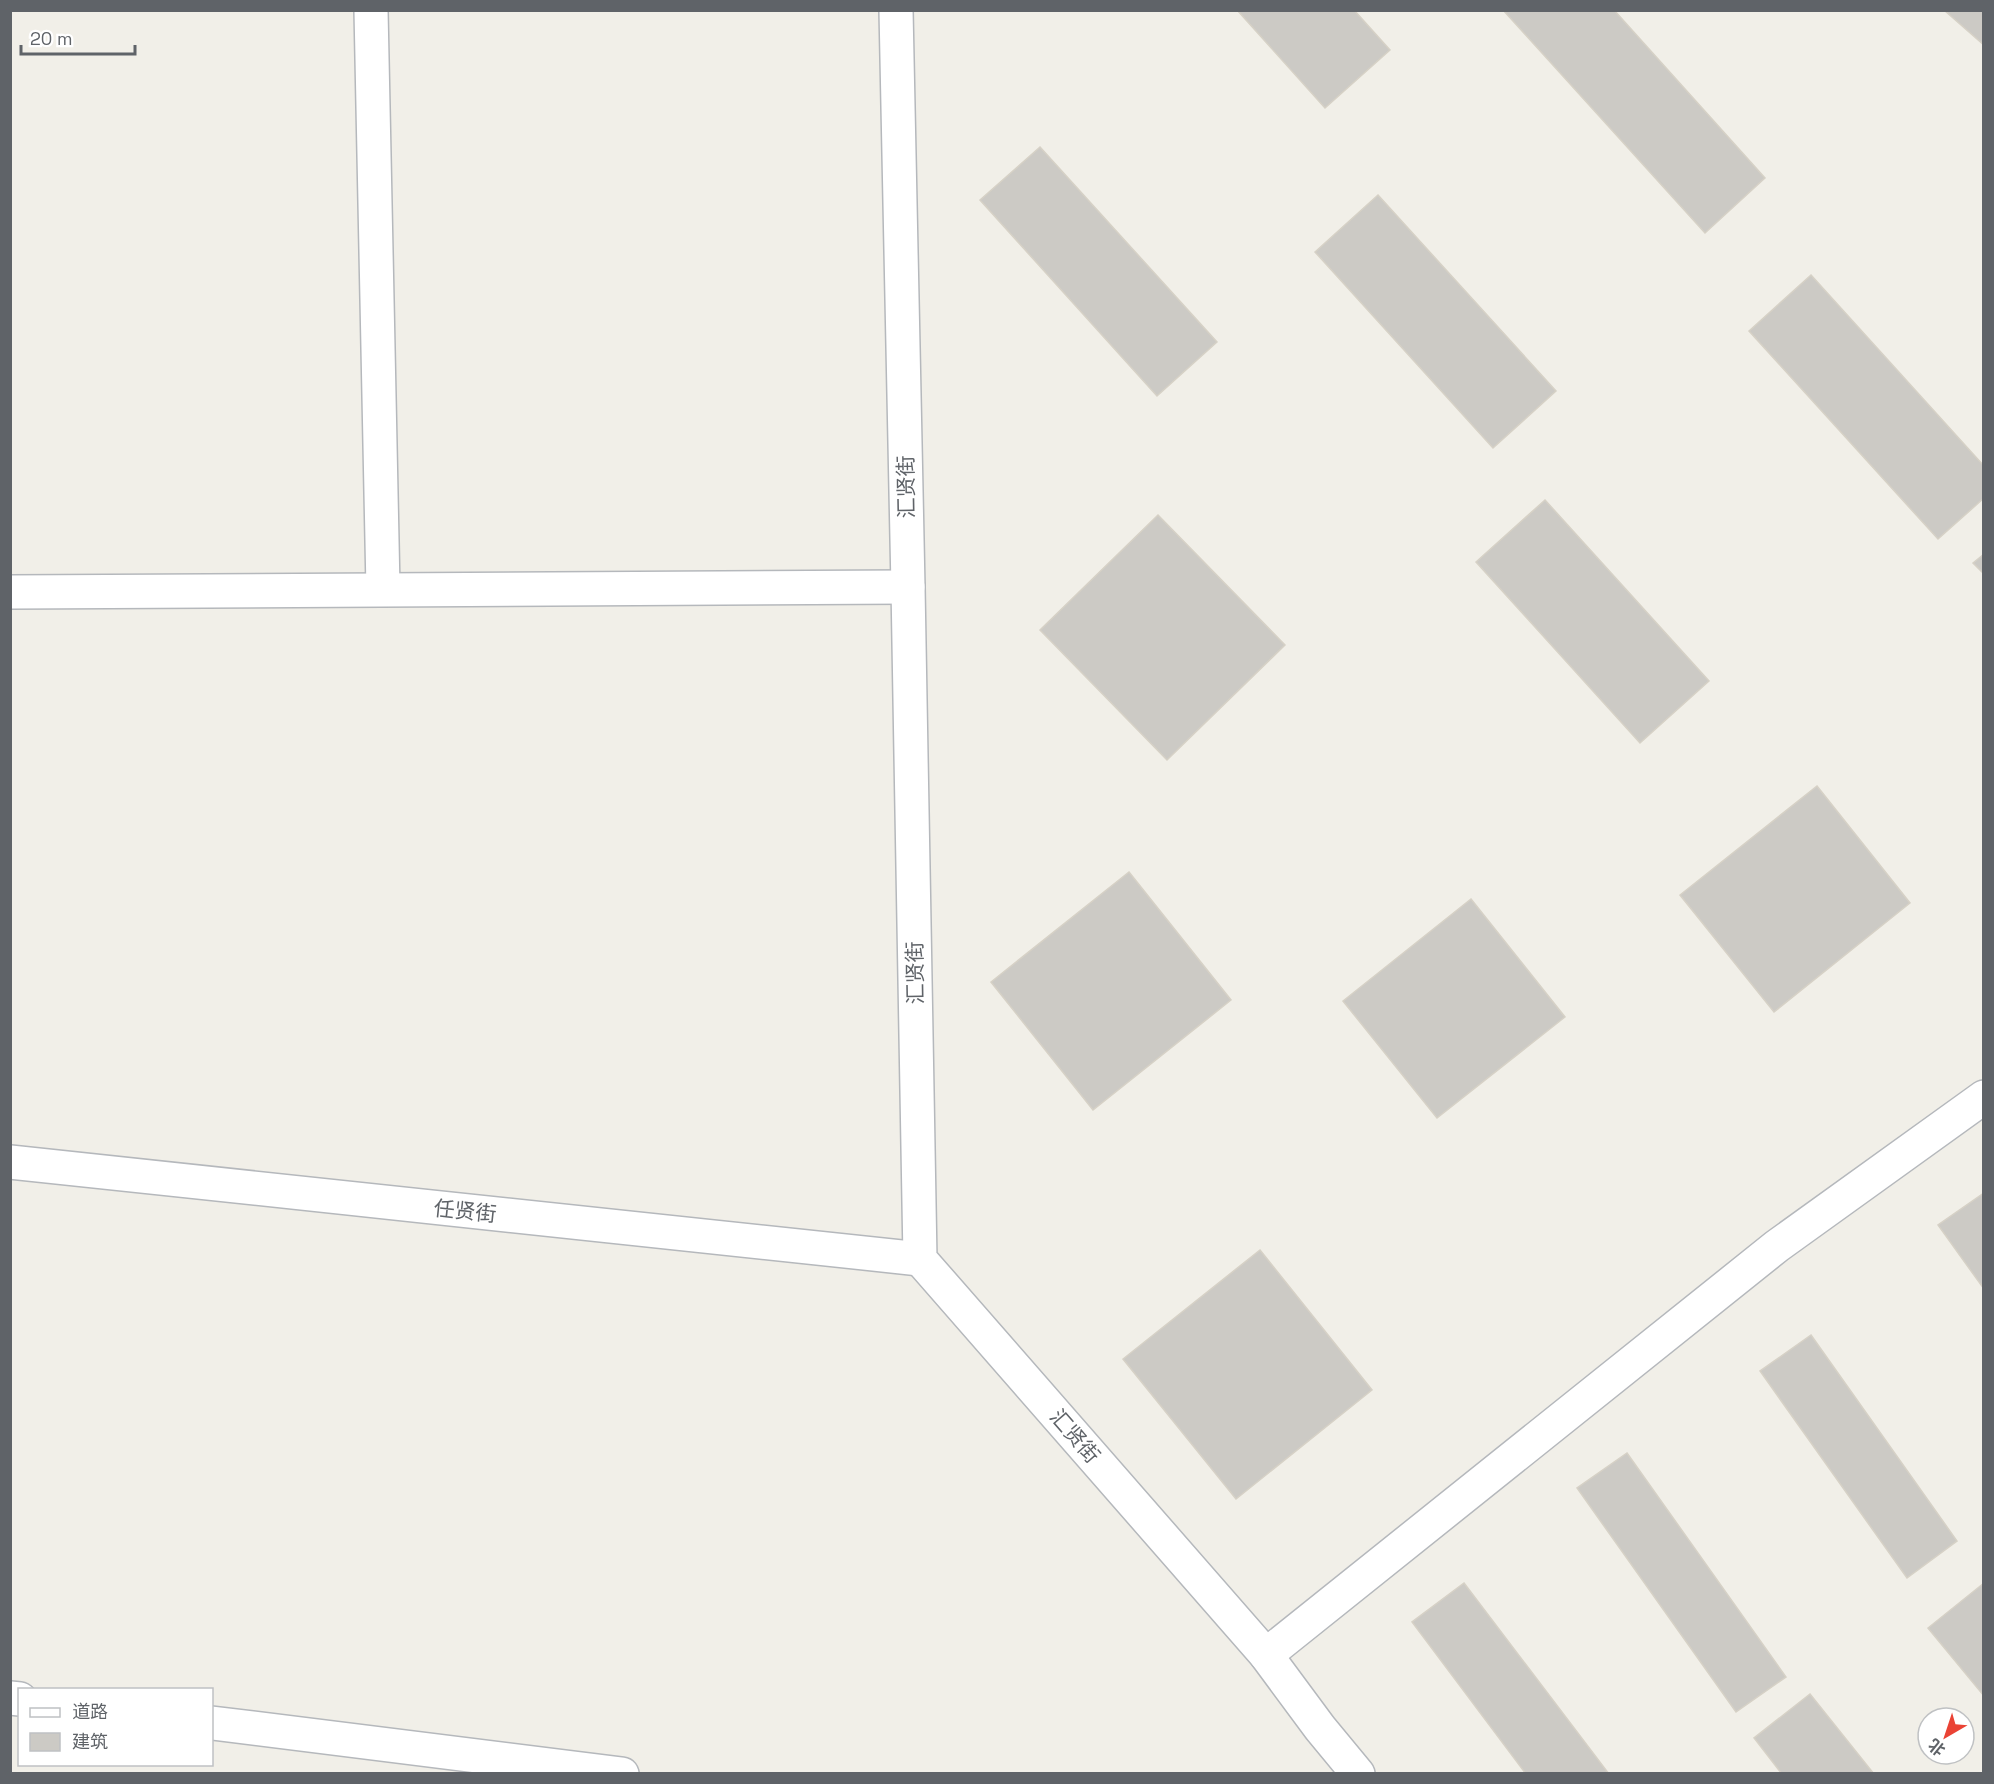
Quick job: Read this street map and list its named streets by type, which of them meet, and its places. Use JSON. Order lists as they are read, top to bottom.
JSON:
{
  "streets": {
    "street": ["汇贤街", "任贤街"]
  },
  "crossings": [
    ["汇贤街", "任贤街"]
  ],
  "legend": ["道路", "建筑"],
  "scale_bar": "20 m",
  "north": "bottom left"
}
